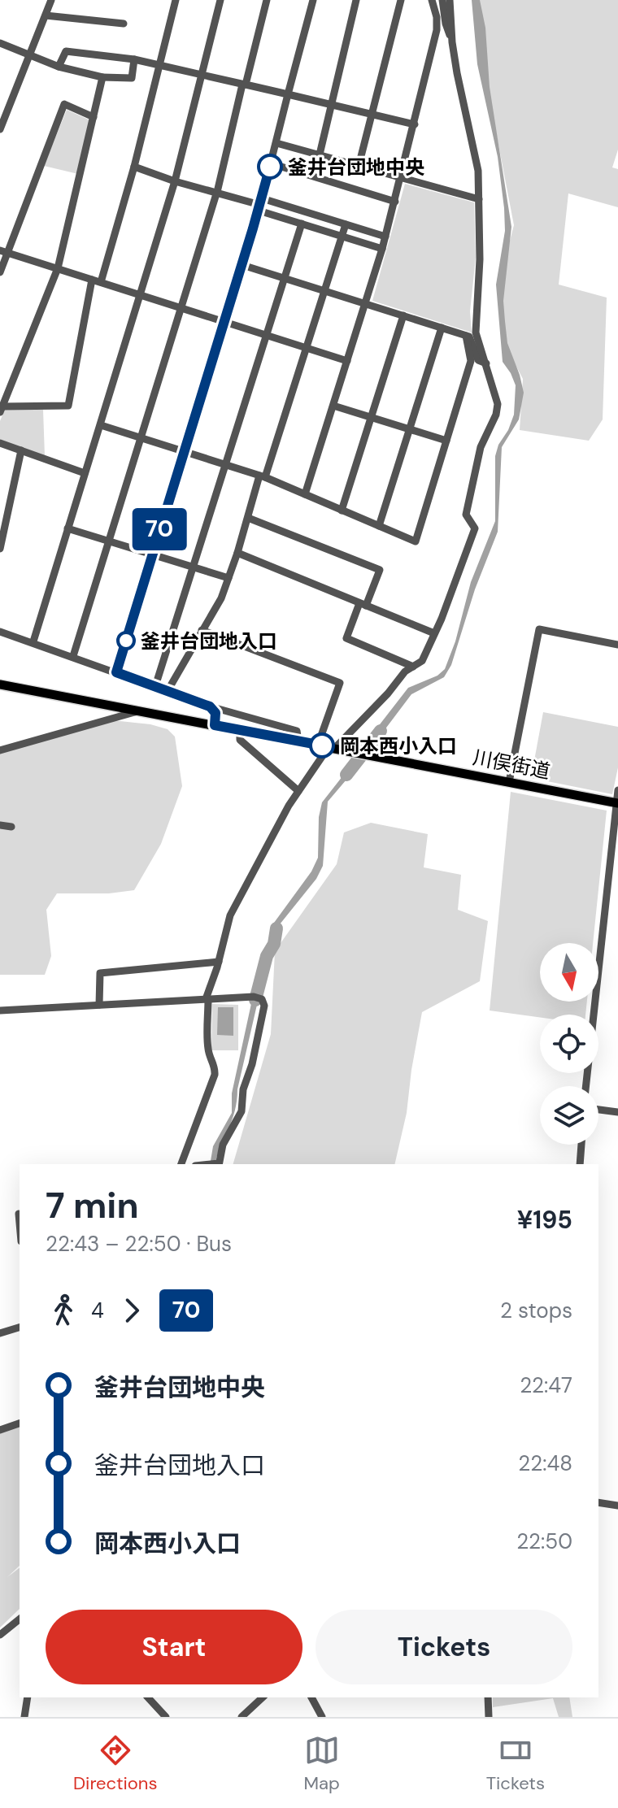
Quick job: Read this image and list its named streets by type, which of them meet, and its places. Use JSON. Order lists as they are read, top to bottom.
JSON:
{
  "streets": {
    "main road": ["川俣街道"]
  },
  "places": ["釜井台団地中央", "釜井台団地入口", "岡本西小入口"],
  "lines": ["bus line 70"],
  "north": "bottom",
  "page": {
    "on_map": "70",
    "heading": ["7 min", "22:43 – 22:50 · Bus", "¥195"],
    "legs": ["4", "70", "2 stops"],
    "list": [
      {
        "name": "釜井台団地中央",
        "value": "22:47"
      },
      {
        "name": "釜井台団地入口",
        "value": "22:48"
      },
      {
        "name": "岡本西小入口",
        "value": "22:50"
      }
    ],
    "buttons": ["Start", "Tickets"],
    "tabs": ["Directions", "Map", "Tickets"]
  }
}
